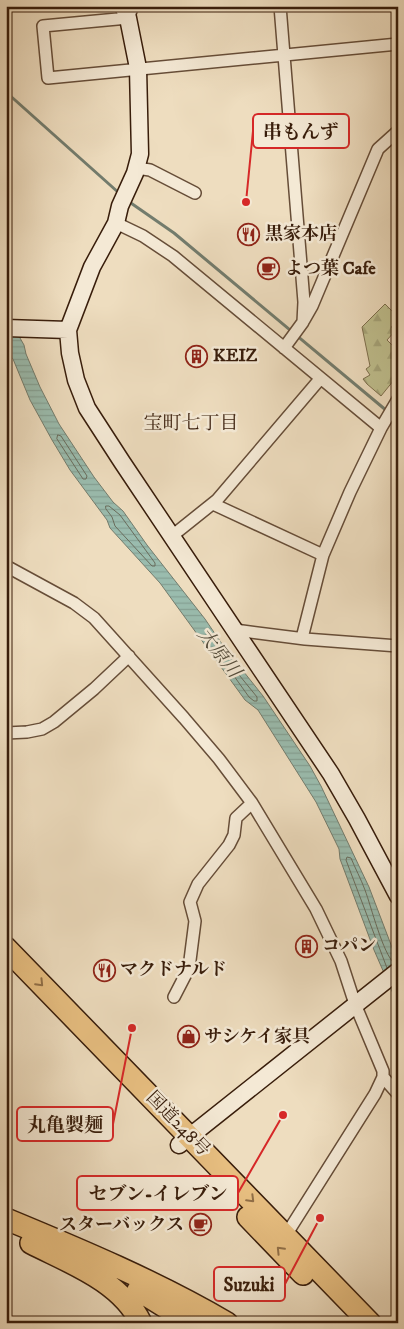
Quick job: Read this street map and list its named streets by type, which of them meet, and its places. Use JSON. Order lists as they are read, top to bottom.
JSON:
{
  "streets": {
    "highway": ["国道248号"]
  },
  "districts": ["宝町七丁目"],
  "water": ["大原川"],
  "places": {
    "other": [
      "串もんず",
      "丸亀製麺",
      "セブン-イレブン",
      "Suzuki"
    ],
    "restaurant": ["黒家本店", "マクドナルド"],
    "cafe": ["よつ葉 Cafe", "スターバックス"],
    "building": ["KEIZ", "コパン"],
    "shop": ["サシケイ家具"]
  }
}
